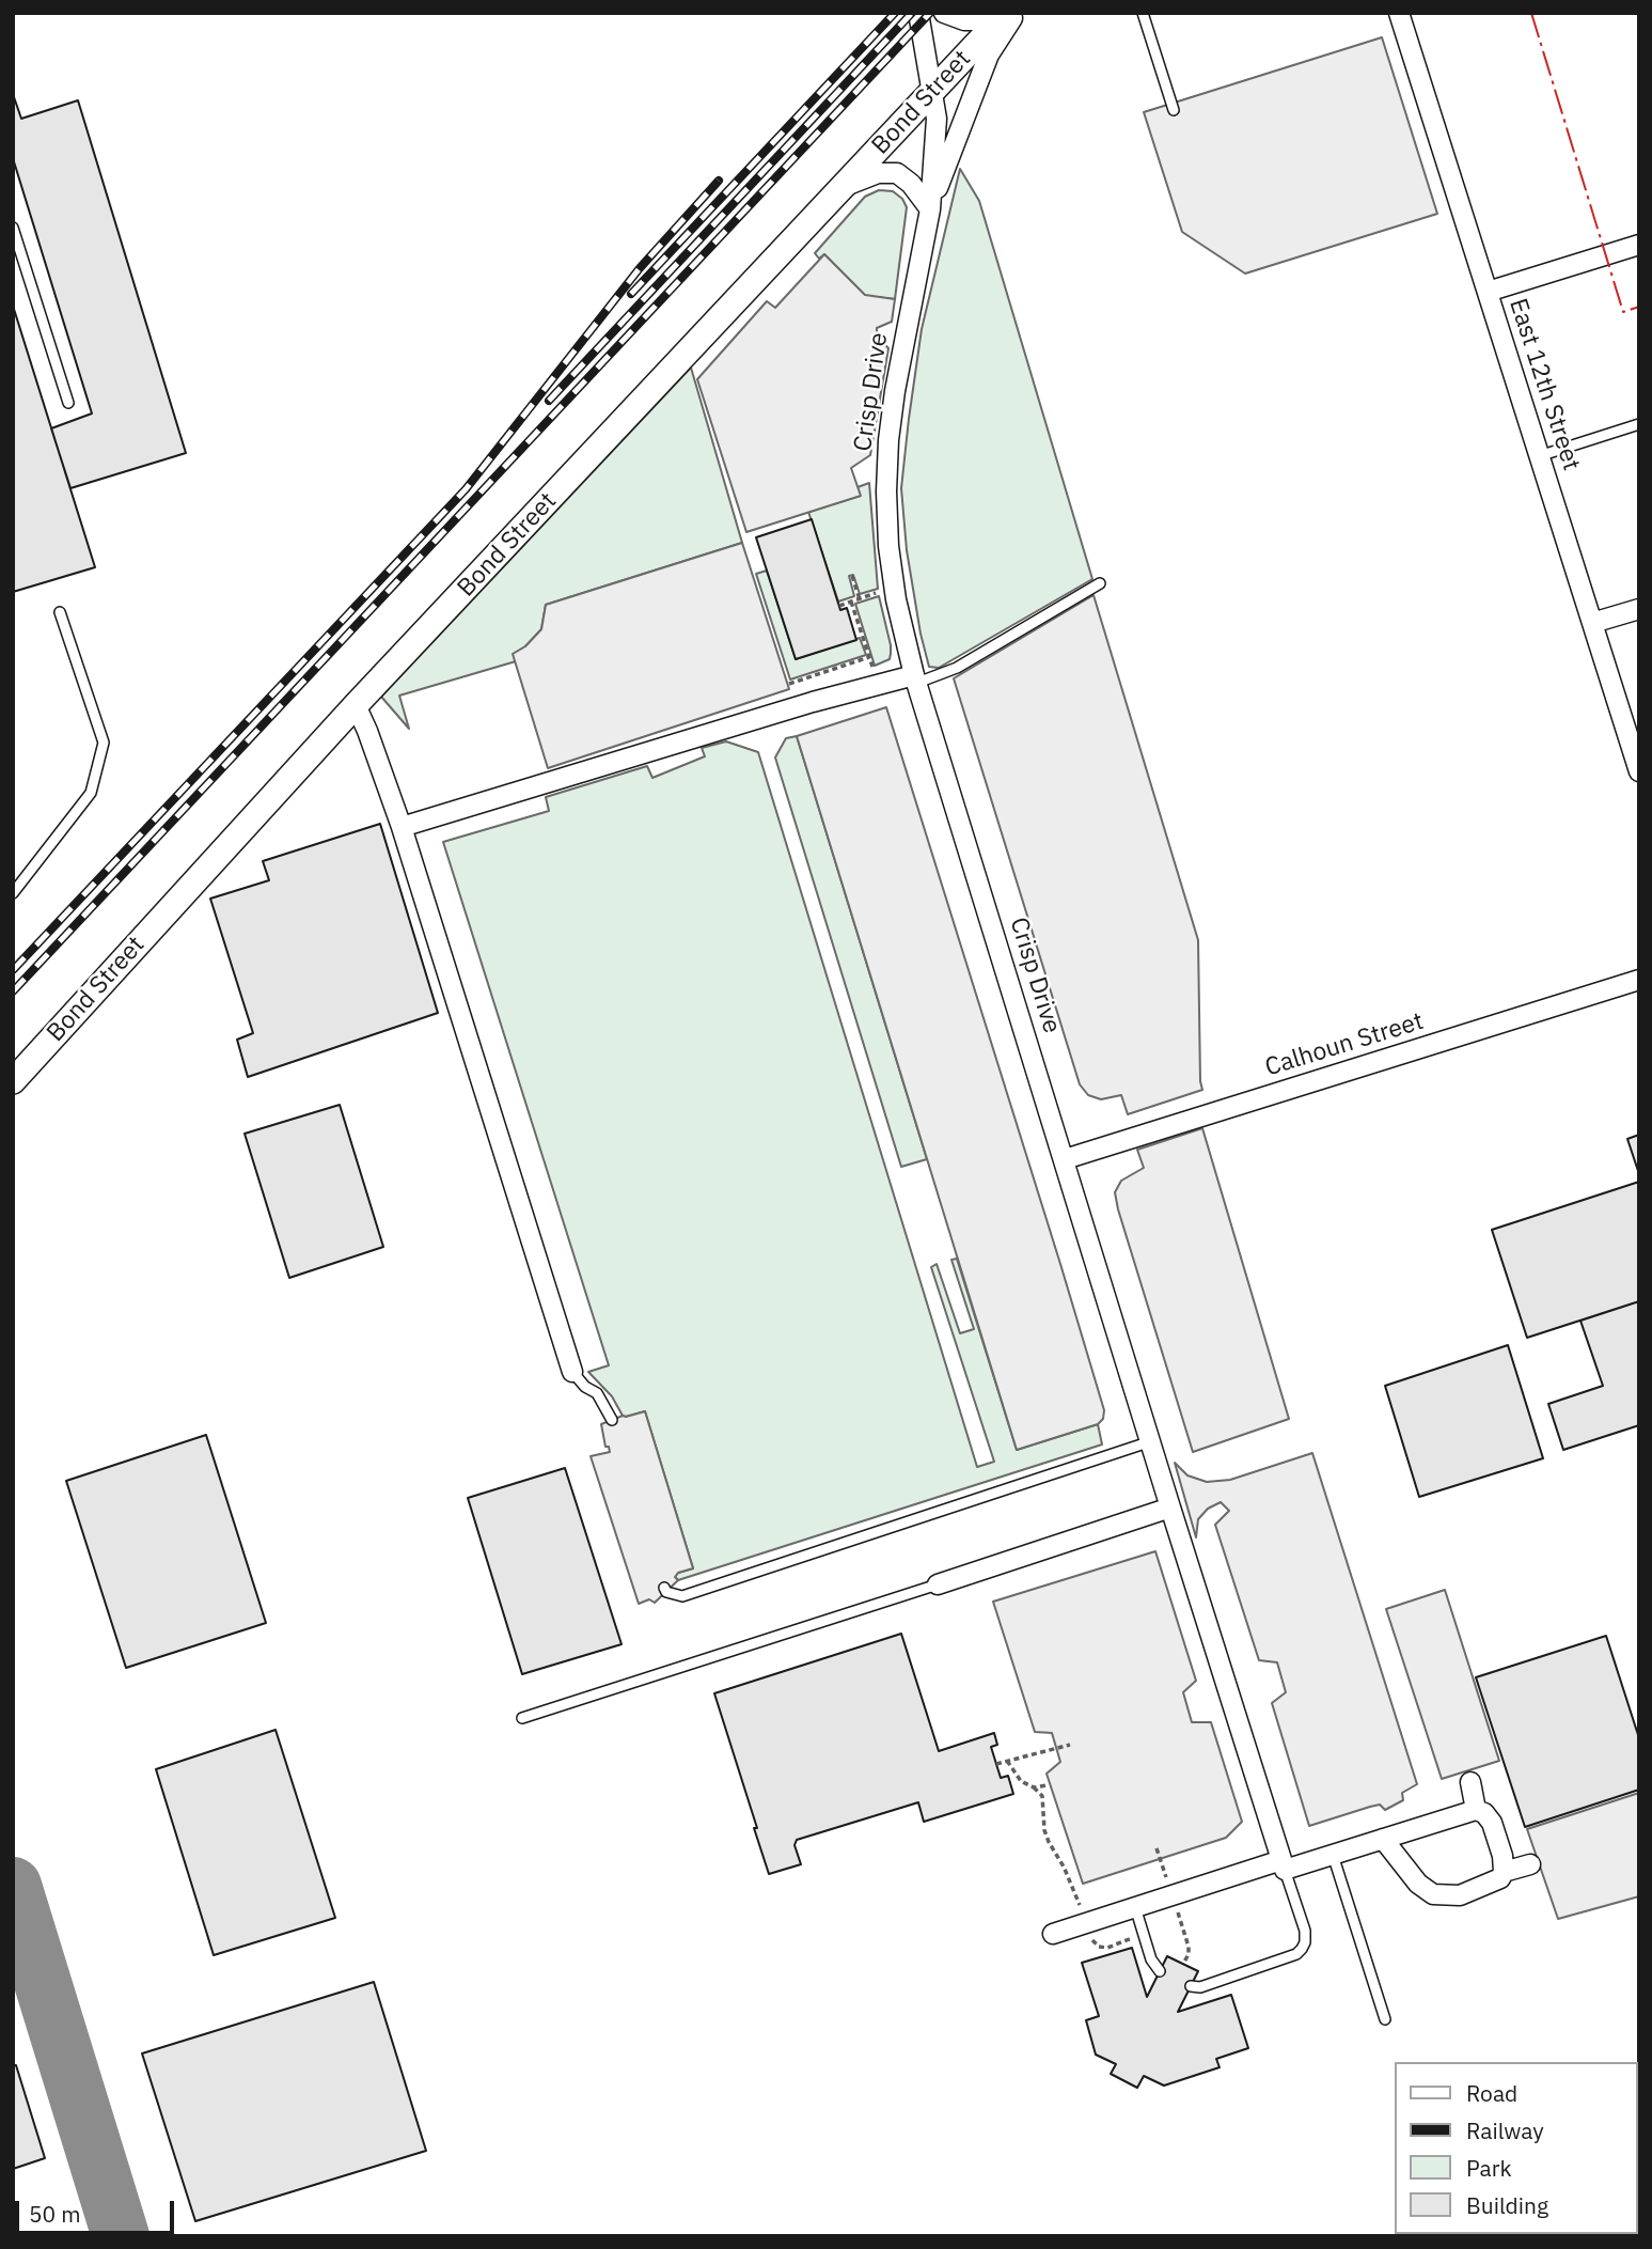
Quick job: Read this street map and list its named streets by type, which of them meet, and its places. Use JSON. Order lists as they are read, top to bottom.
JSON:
{
  "streets": {
    "street": [
      "Bond Street",
      "East 12th Street",
      "Crisp Drive",
      "Calhoun Street"
    ]
  },
  "crossings": [
    ["Bond Street", "Crisp Drive"],
    ["Crisp Drive", "Calhoun Street"]
  ],
  "legend": [
    "Road",
    "Railway",
    "Park",
    "Building"
  ],
  "scale_bar": "50 m"
}
